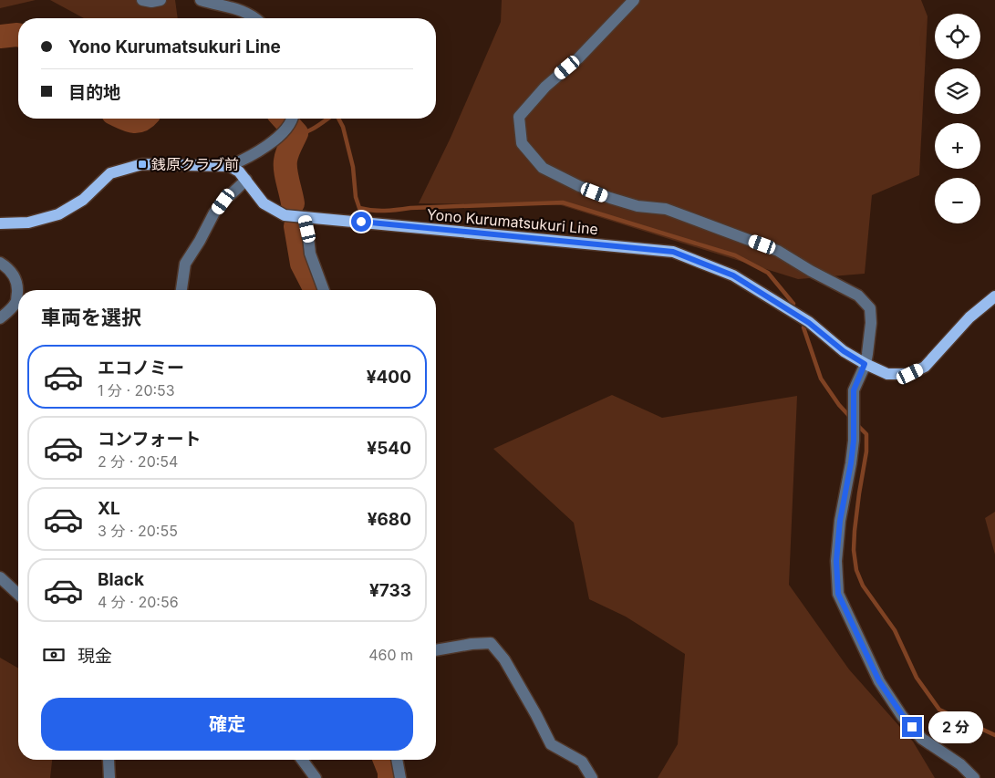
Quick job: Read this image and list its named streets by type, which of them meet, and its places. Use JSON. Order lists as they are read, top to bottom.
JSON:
{
  "streets": {
    "main road": ["Yono Kurumatsukuri Line"]
  },
  "places": {
    "transit": ["銭原クラブ前"]
  },
  "page": {
    "map_buttons": ["+", "−"],
    "banner": ["Yono Kurumatsukuri Line", "目的地"],
    "heading": "車両を選択",
    "list": [
      {
        "name": "エコノミー",
        "note": "1 分 · 20:53",
        "value": "¥400"
      },
      {
        "name": "コンフォート",
        "note": "2 分 · 20:54",
        "value": "¥540"
      },
      {
        "name": "XL",
        "note": "3 分 · 20:55",
        "value": "¥680"
      },
      {
        "name": "Black",
        "note": "4 分 · 20:56",
        "value": "¥733"
      }
    ],
    "pay": ["現金", "460 m"],
    "buttons": "確定",
    "bubble": "2 分"
  }
}
